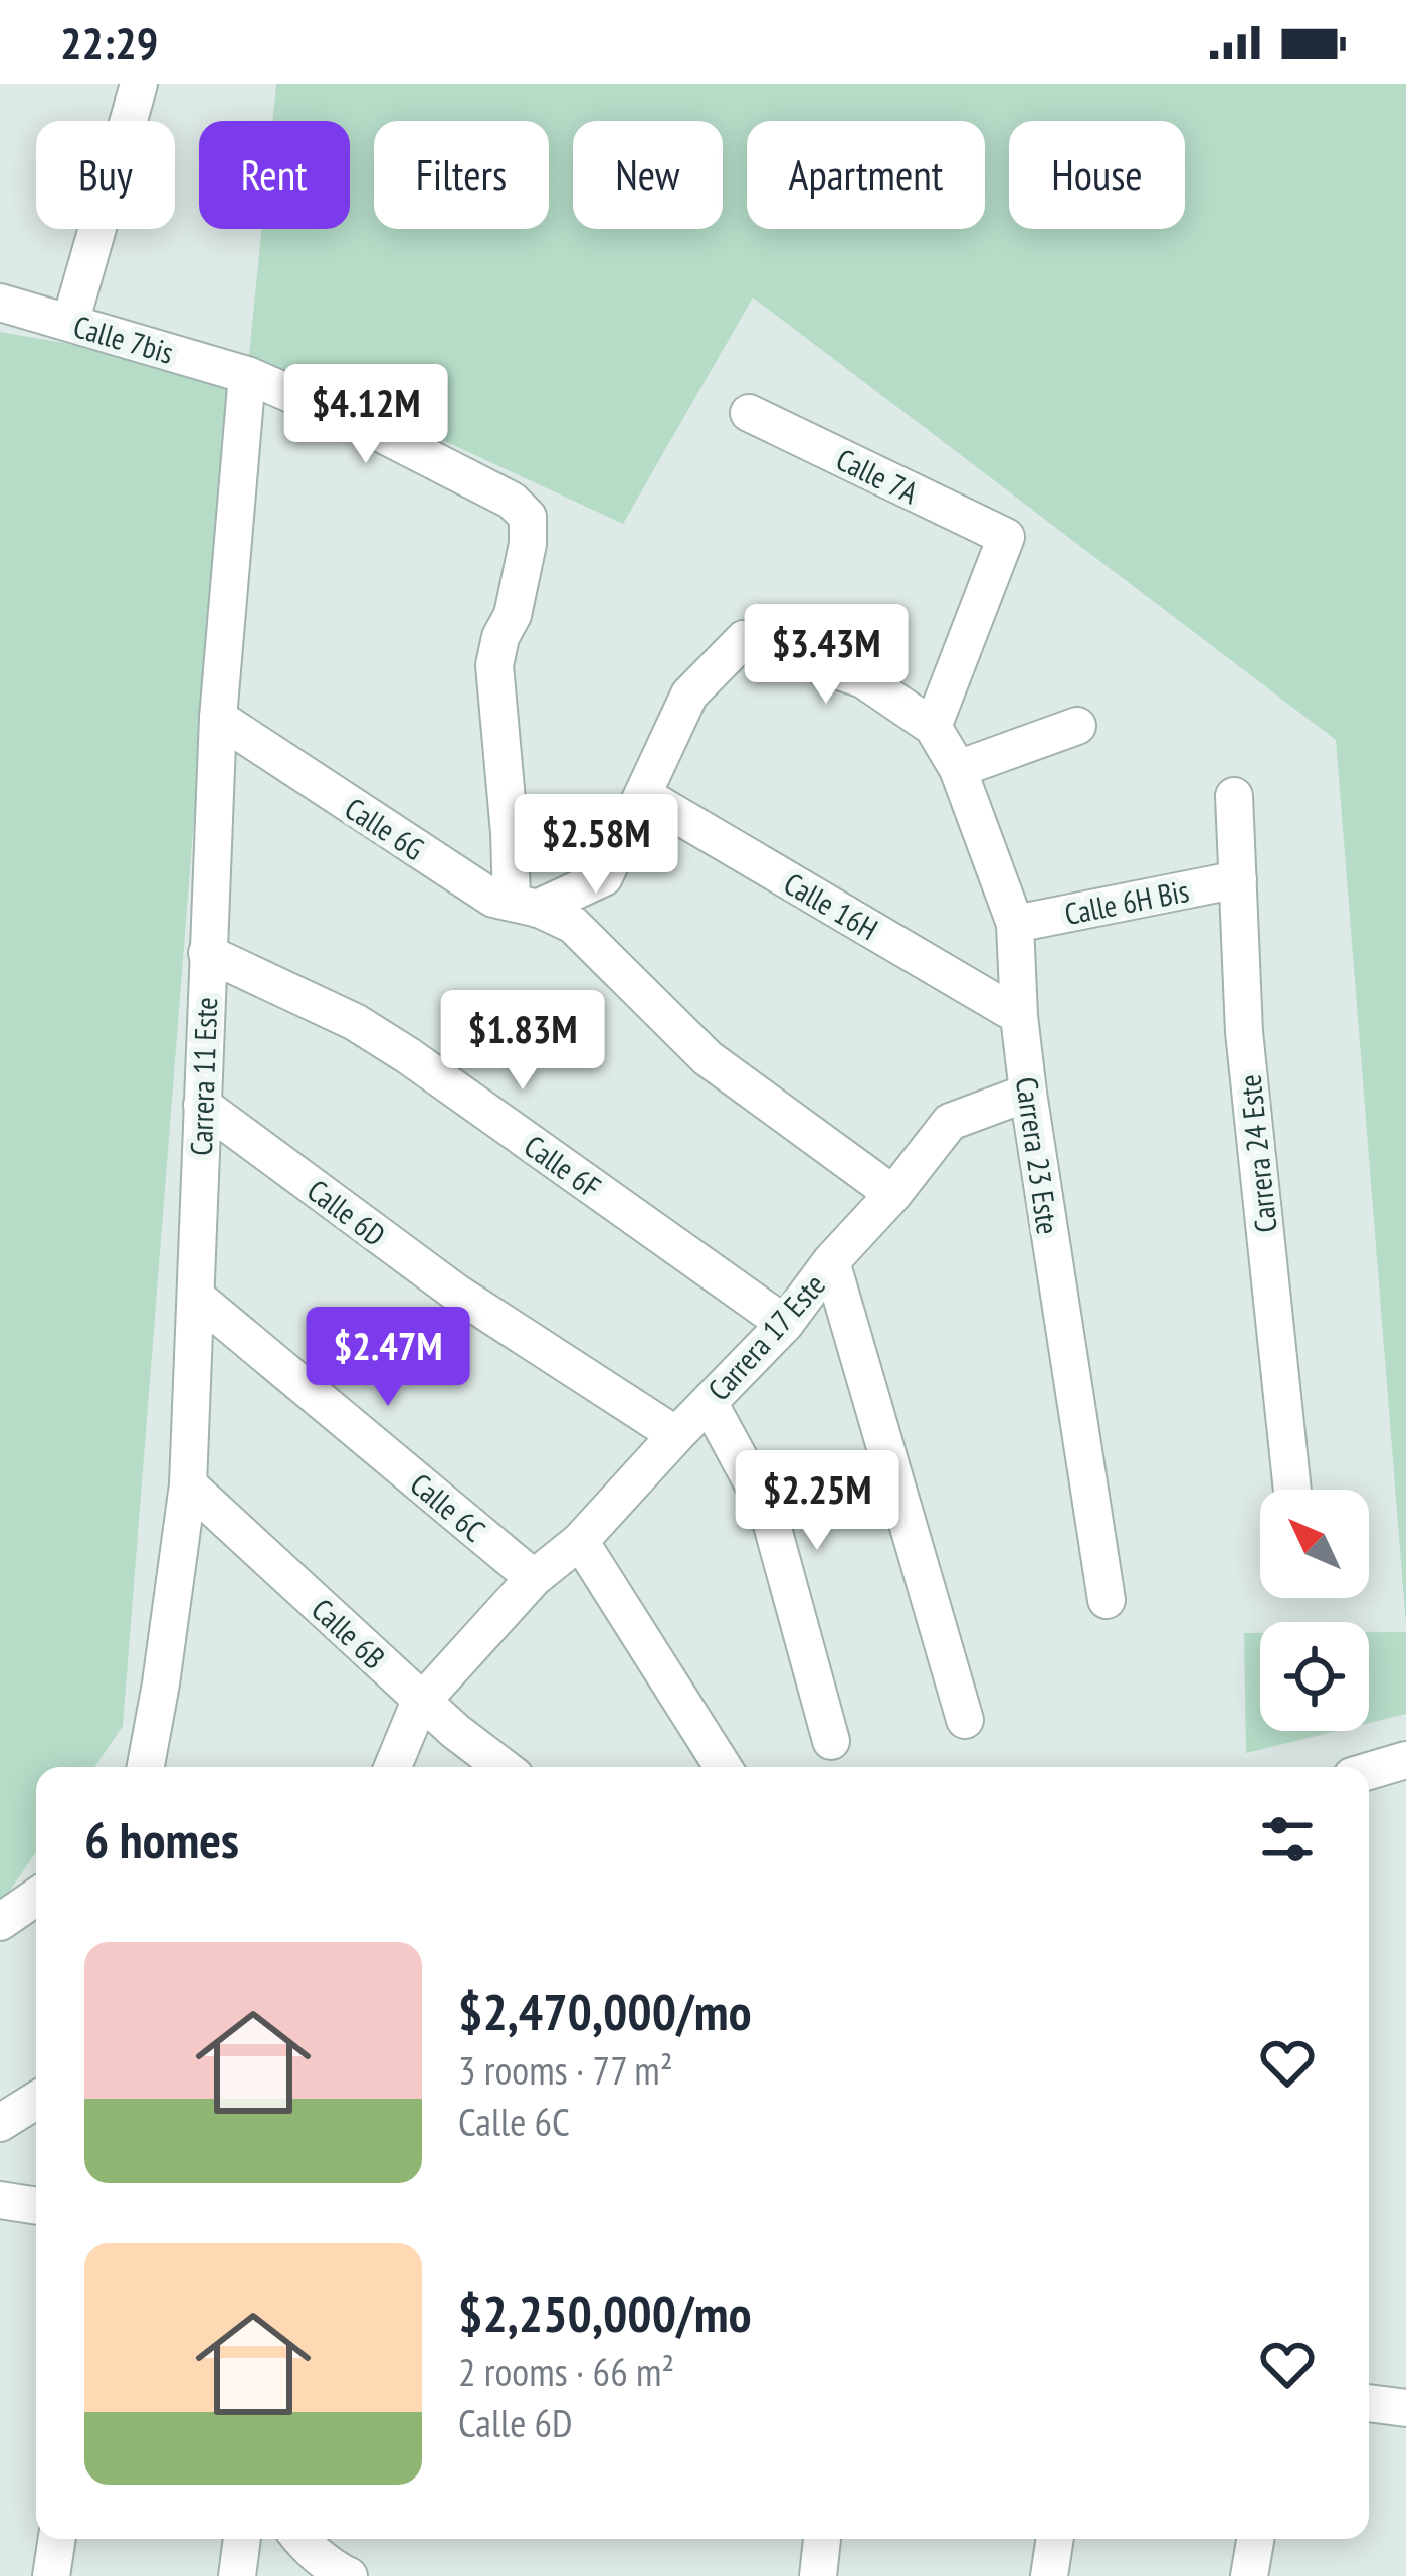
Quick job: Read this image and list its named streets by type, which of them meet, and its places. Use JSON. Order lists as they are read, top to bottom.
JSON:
{
  "streets": {
    "street": [
      "Calle 7bis",
      "Calle 7A",
      "Calle 6G",
      "Calle 6H Bis",
      "Calle 16H",
      "Carrera 11 Este",
      "Carrera 24 Este",
      "Carrera 23 Este",
      "Calle 6F",
      "Calle 6D",
      "Carrera 17 Este",
      "Calle 6C",
      "Calle 6B"
    ]
  },
  "crossings": [
    ["Calle 7bis", "Calle 6G"],
    ["Calle 7bis", "Carrera 11 Este"],
    ["Calle 7A", "Carrera 23 Este"],
    ["Calle 6G", "Carrera 11 Este"],
    ["Calle 6G", "Carrera 17 Este"],
    ["Calle 6H Bis", "Carrera 24 Este"],
    ["Calle 6H Bis", "Carrera 23 Este"],
    ["Calle 16H", "Carrera 23 Este"],
    ["Carrera 11 Este", "Calle 6F"],
    ["Carrera 11 Este", "Calle 6D"],
    ["Carrera 11 Este", "Calle 6C"],
    ["Carrera 11 Este", "Calle 6B"],
    ["Carrera 23 Este", "Carrera 17 Este"],
    ["Calle 6F", "Carrera 17 Este"],
    ["Calle 6D", "Carrera 17 Este"],
    ["Carrera 17 Este", "Calle 6C"],
    ["Carrera 17 Este", "Calle 6B"]
  ],
  "north": "top left",
  "page": {
    "status": "22:29",
    "chip": [
      "Buy",
      "Rent",
      "Filters",
      "New",
      "Apartment",
      "House"
    ],
    "price": [
      "$4.12M",
      "$3.43M",
      "$2.58M",
      "$1.83M",
      "$2.47M",
      "$2.25M"
    ],
    "heading": "6 homes",
    "list": [
      {
        "name": "$2,470,000/mo",
        "note": "3 rooms · 77 m² · Calle 6C"
      },
      {
        "name": "$2,250,000/mo",
        "note": "2 rooms · 66 m² · Calle 6D"
      }
    ]
  }
}
